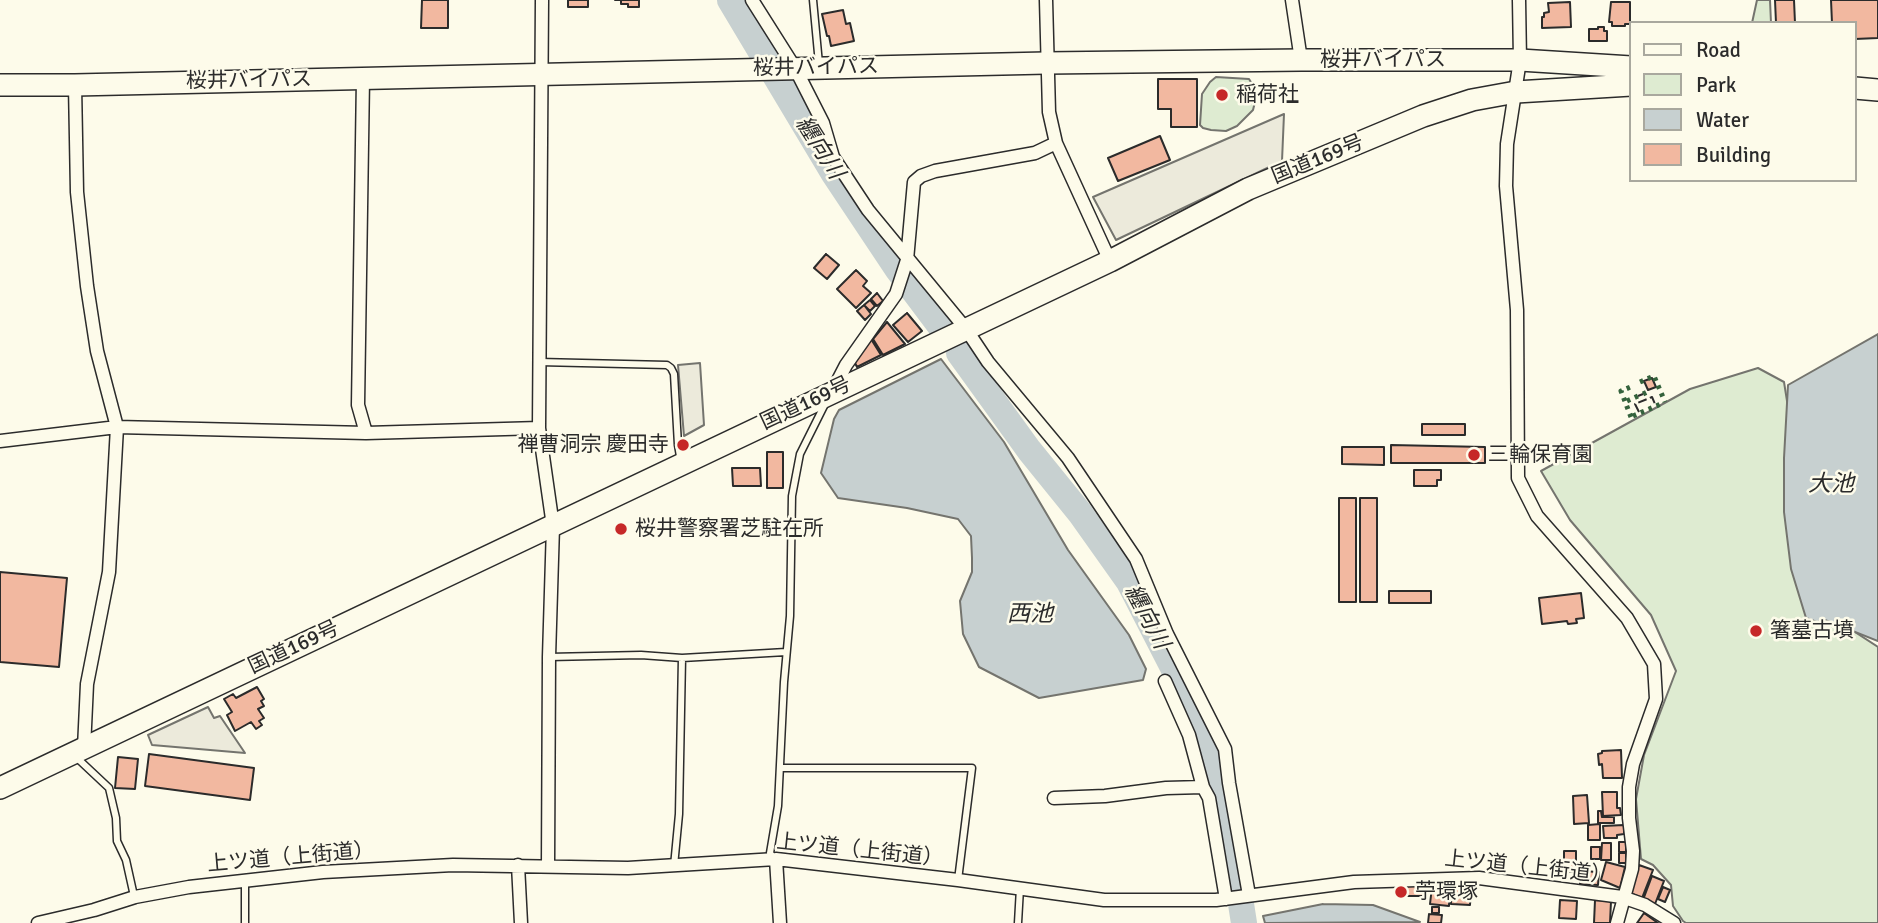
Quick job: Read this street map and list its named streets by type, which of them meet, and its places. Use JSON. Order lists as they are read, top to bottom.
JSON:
{
  "streets": {
    "highway": ["桜井バイパス", "国道169号"],
    "street": ["上ツ道（上街道）"]
  },
  "water": ["纒向川", "大池", "西池"],
  "places": [
    "稲荷社",
    "禅曹洞宗 慶田寺",
    "三輪保育園",
    "桜井警察署芝駐在所",
    "箸墓古墳",
    "苧環塚"
  ],
  "legend": [
    "Road",
    "Park",
    "Water",
    "Building"
  ]
}
